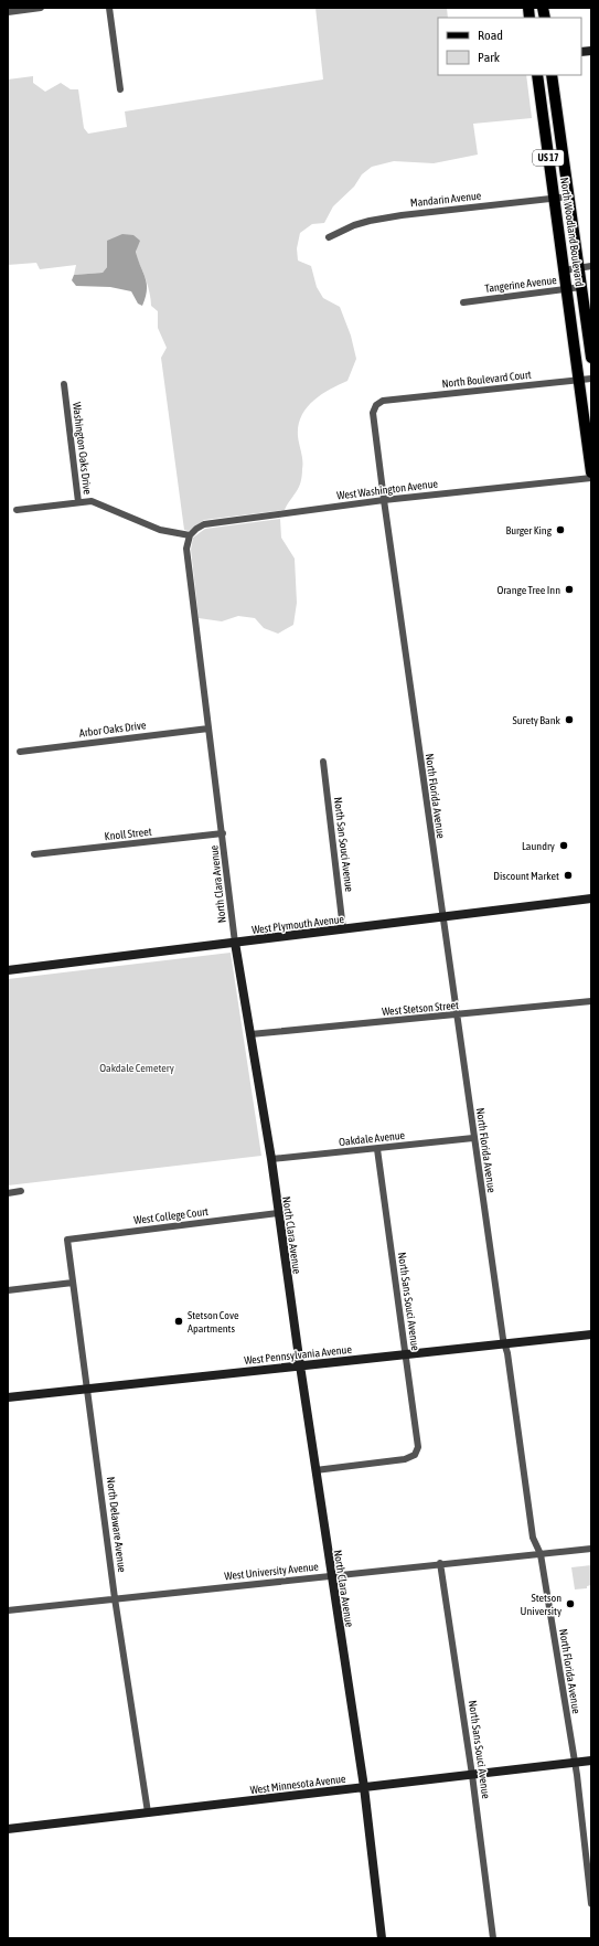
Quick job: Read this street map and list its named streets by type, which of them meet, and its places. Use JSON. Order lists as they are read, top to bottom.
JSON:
{
  "streets": {
    "main road": ["US 17", "North Woodland Boulevard"],
    "street": [
      "Mandarin Avenue",
      "Tangerine Avenue",
      "North Boulevard Court",
      "Washington Oaks Drive",
      "West Washington Avenue",
      "Arbor Oaks Drive",
      "North Florida Avenue",
      "Knoll Street",
      "North San Souci Avenue",
      "North Clara Avenue",
      "West Plymouth Avenue",
      "West Stetson Street",
      "Oakdale Avenue",
      "West College Court",
      "North Sans Souci Avenue",
      "West Pennsylvania Avenue",
      "North Delaware Avenue",
      "West University Avenue",
      "West Minnesota Avenue"
    ]
  },
  "crossings": [
    ["Mandarin Avenue", "North Woodland Boulevard"],
    ["North Woodland Boulevard", "Tangerine Avenue"],
    ["North Woodland Boulevard", "North Boulevard Court"],
    ["North Boulevard Court", "North Florida Avenue"],
    ["Washington Oaks Drive", "West Washington Avenue"],
    ["Washington Oaks Drive", "North Clara Avenue"],
    ["West Washington Avenue", "North Florida Avenue"],
    ["West Washington Avenue", "North Clara Avenue"],
    ["Arbor Oaks Drive", "North Clara Avenue"],
    ["North Florida Avenue", "West Plymouth Avenue"],
    ["North Florida Avenue", "West Stetson Street"],
    ["North Florida Avenue", "Oakdale Avenue"],
    ["North Florida Avenue", "West Pennsylvania Avenue"],
    ["North Florida Avenue", "West University Avenue"],
    ["North Florida Avenue", "West Minnesota Avenue"],
    ["Knoll Street", "North Clara Avenue"],
    ["North San Souci Avenue", "West Plymouth Avenue"],
    ["North Clara Avenue", "West Plymouth Avenue"],
    ["North Clara Avenue", "West Stetson Street"],
    ["North Clara Avenue", "Oakdale Avenue"],
    ["North Clara Avenue", "West College Court"],
    ["North Clara Avenue", "North Sans Souci Avenue"],
    ["North Clara Avenue", "West Pennsylvania Avenue"],
    ["North Clara Avenue", "West University Avenue"],
    ["North Clara Avenue", "West Minnesota Avenue"],
    ["Oakdale Avenue", "North Sans Souci Avenue"],
    ["West College Court", "North Delaware Avenue"],
    ["North Sans Souci Avenue", "West Pennsylvania Avenue"],
    ["North Sans Souci Avenue", "West University Avenue"],
    ["North Sans Souci Avenue", "West Minnesota Avenue"],
    ["West Pennsylvania Avenue", "North Delaware Avenue"],
    ["North Delaware Avenue", "West University Avenue"],
    ["North Delaware Avenue", "West Minnesota Avenue"]
  ],
  "parks": ["Oakdale Cemetery"],
  "places": [
    "Burger King",
    "Orange Tree Inn",
    "Surety Bank",
    "Laundry",
    "Discount Market",
    "Stetson Cove Apartments",
    "Stetson University"
  ],
  "legend": ["Road", "Park"]
}
